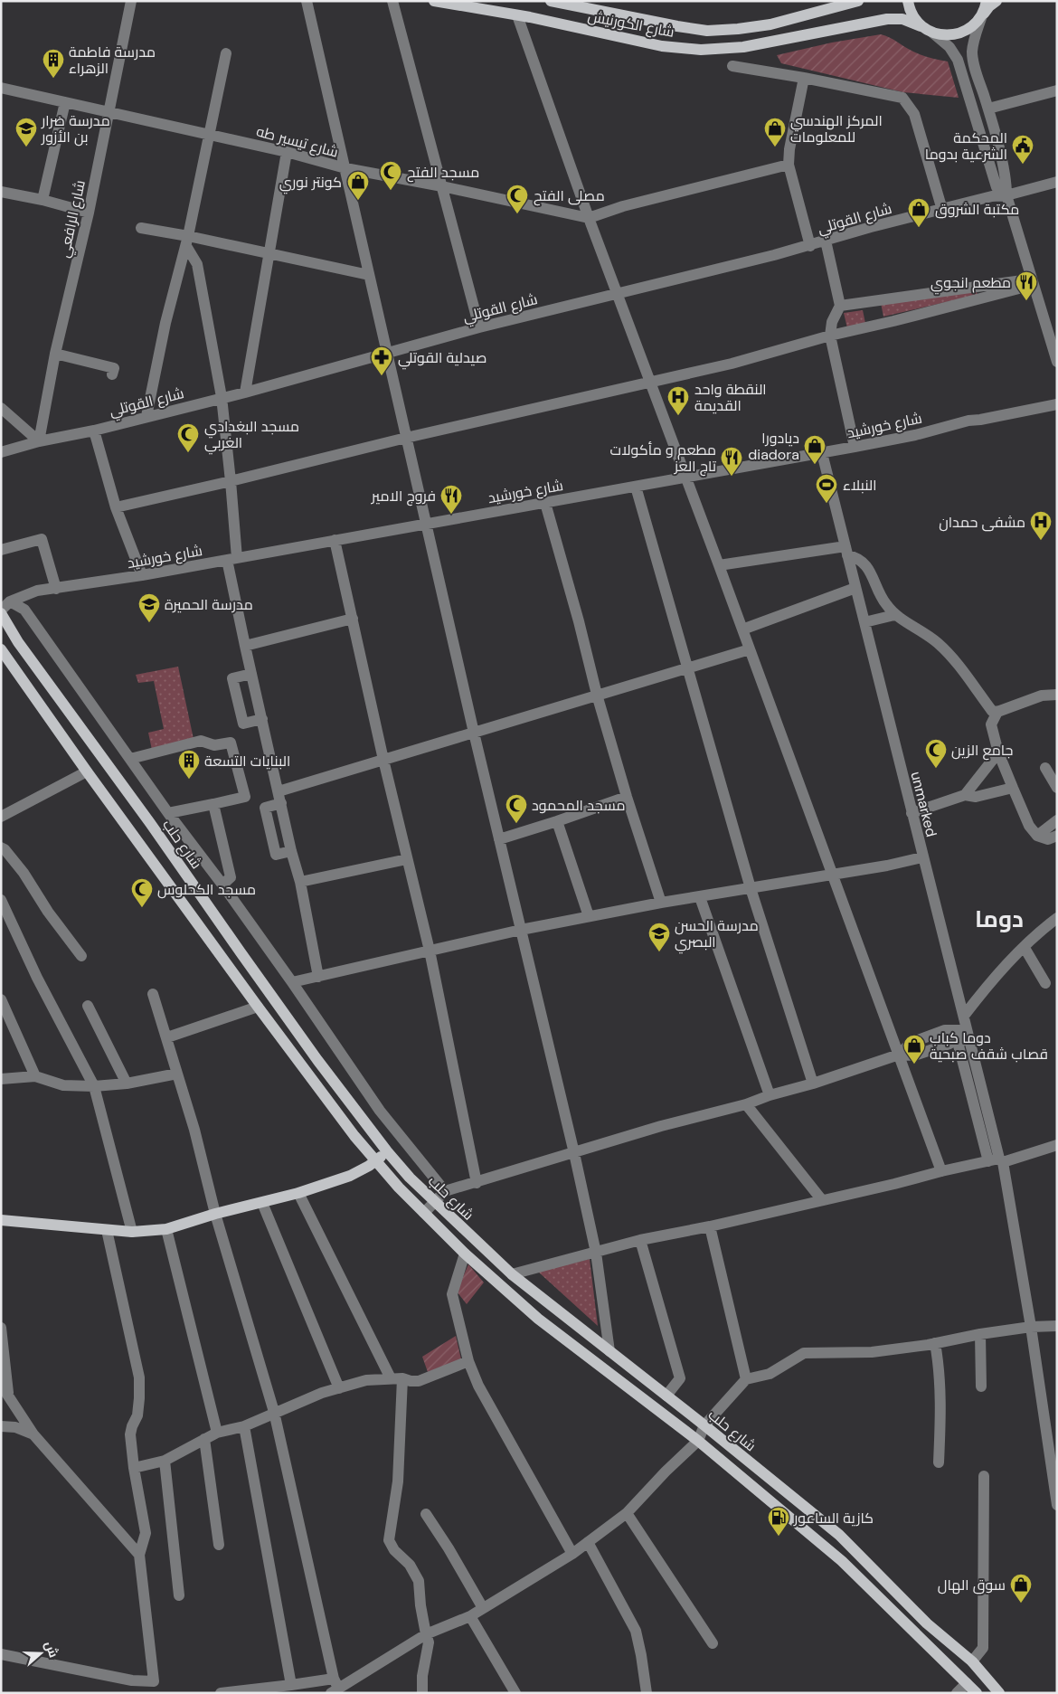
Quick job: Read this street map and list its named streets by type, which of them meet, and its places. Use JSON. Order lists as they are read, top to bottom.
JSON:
{
  "streets": {
    "main road": ["شارع الكورنيش", "شارع حلب"],
    "street": [
      "شارع تيسير طه",
      "شارع القوتلي",
      "شارع الرافعي",
      "شارع خورشيد",
      "unmarked"
    ]
  },
  "crossings": [
    ["شارع تيسير طه", "شارع الرافعي"],
    ["شارع القوتلي", "شارع الرافعي"],
    ["شارع خورشيد", "unmarked"],
    ["شارع خورشيد", "شارع حلب"]
  ],
  "districts": ["دوما"],
  "places": {
    "building": ["مدرسة فاطمة الزهراء", "البنايات التسعة"],
    "school or university": ["مدرسة ضرار بن الأزور", "مدرسة الحميرة", "مدرسة الحسن البصري"],
    "shop": [
      "المركز الهندسي للمعلومات",
      "كونتر نوري",
      "مكتبة الشروق",
      "ديادورا diadora",
      "دوما كباب قصاب شقف صبحية",
      "سوق الهال"
    ],
    "public building": ["المحكمة الشرعية بدوما"],
    "mosque": [
      "مسجد الفتح",
      "مصلى الفتح",
      "مسجد البغدادي الغربي",
      "جامع الزين",
      "مسجد المحمود",
      "مسجد الكحلوس"
    ],
    "restaurant": ["مطعم انجوي", "مطعم و مأكولات تاج العز", "فروج الامير"],
    "pharmacy": ["صيدلية القوتلي"],
    "hospital": ["النقطة واحد القديمة", "مشفى حمدان"],
    "sports": ["النبلاء"],
    "fuel station": ["كازية الساعور"]
  },
  "north": "right"
}
